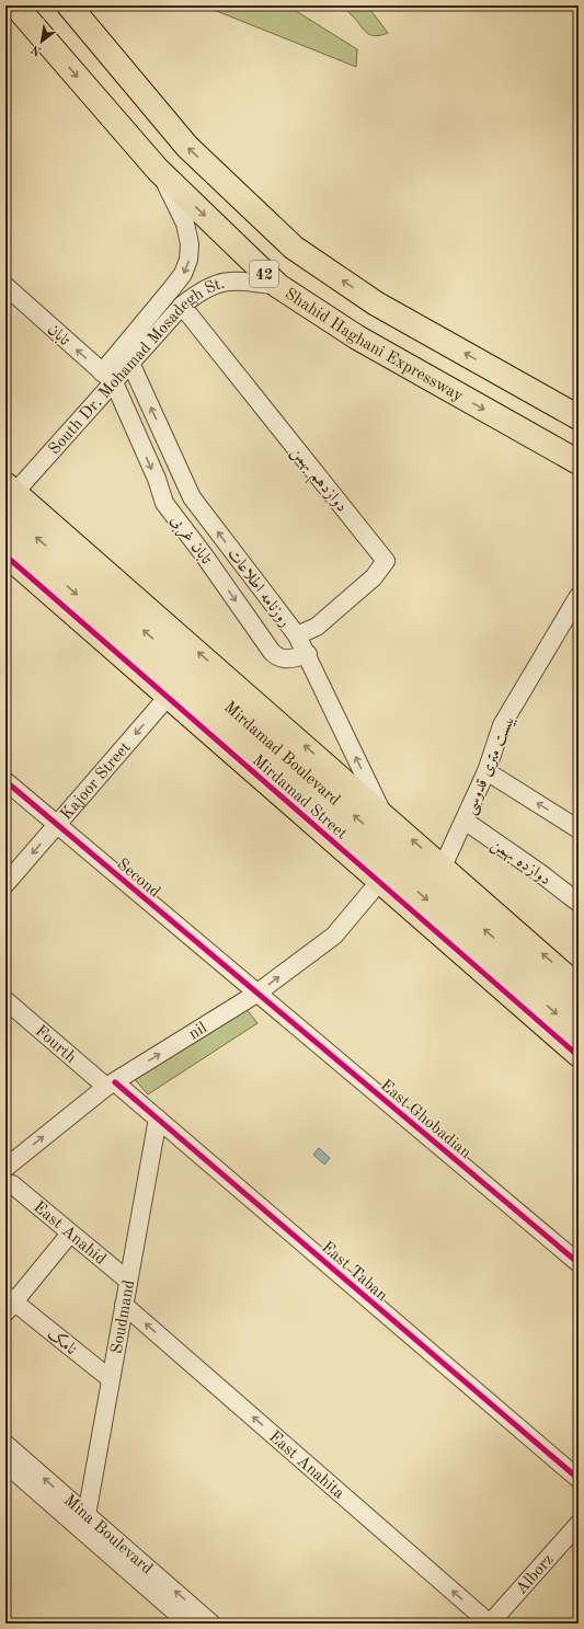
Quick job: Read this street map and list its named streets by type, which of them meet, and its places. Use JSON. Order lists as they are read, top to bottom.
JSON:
{
  "streets": {
    "highway": ["42", "Shahid Haghani Expressway"],
    "main road": ["Mirdamad Boulevard", "Mirdamad Street"],
    "street": [
      "تابان",
      "South Dr. Mohamad Mosadegh St.",
      "دوازدهم بهمن",
      "تابان غربی",
      "روزنامه اطلاعات",
      "بیست متری قدوسی",
      "Kajoor Street",
      "دوازده بهمن",
      "Second",
      "nil",
      "Fourth",
      "East Ghobadian",
      "East Anahid",
      "East Taban",
      "Soudmand",
      "نامک",
      "East Anahita",
      "Mina Boulevard",
      "Alborz"
    ]
  },
  "crossings": [
    ["تابان", "South Dr. Mohamad Mosadegh St."],
    ["تابان", "تابان غربی"],
    ["Shahid Haghani Expressway", "South Dr. Mohamad Mosadegh St."],
    ["South Dr. Mohamad Mosadegh St.", "دوازدهم بهمن"],
    ["South Dr. Mohamad Mosadegh St.", "تابان غربی"],
    ["South Dr. Mohamad Mosadegh St.", "روزنامه اطلاعات"],
    ["South Dr. Mohamad Mosadegh St.", "Mirdamad Boulevard"],
    ["دوازدهم بهمن", "روزنامه اطلاعات"],
    ["تابان غربی", "روزنامه اطلاعات"],
    ["بیست متری قدوسی", "دوازده بهمن"],
    ["Kajoor Street", "Mirdamad Street"],
    ["Kajoor Street", "Second"],
    ["Mirdamad Street", "nil"],
    ["Second", "nil"],
    ["Second", "East Ghobadian"],
    ["nil", "Fourth"],
    ["nil", "East Ghobadian"],
    ["nil", "East Taban"],
    ["Fourth", "East Taban"],
    ["East Anahid", "Soudmand"],
    ["East Taban", "Soudmand"],
    ["Soudmand", "نامک"],
    ["Soudmand", "East Anahita"],
    ["Soudmand", "Mina Boulevard"],
    ["East Anahita", "Alborz"]
  ],
  "one_way": [
    "تابان",
    "تابان غربی",
    "روزنامه اطلاعات",
    "Kajoor Street",
    "nil",
    "East Anahita"
  ],
  "north": "bottom left"
}
